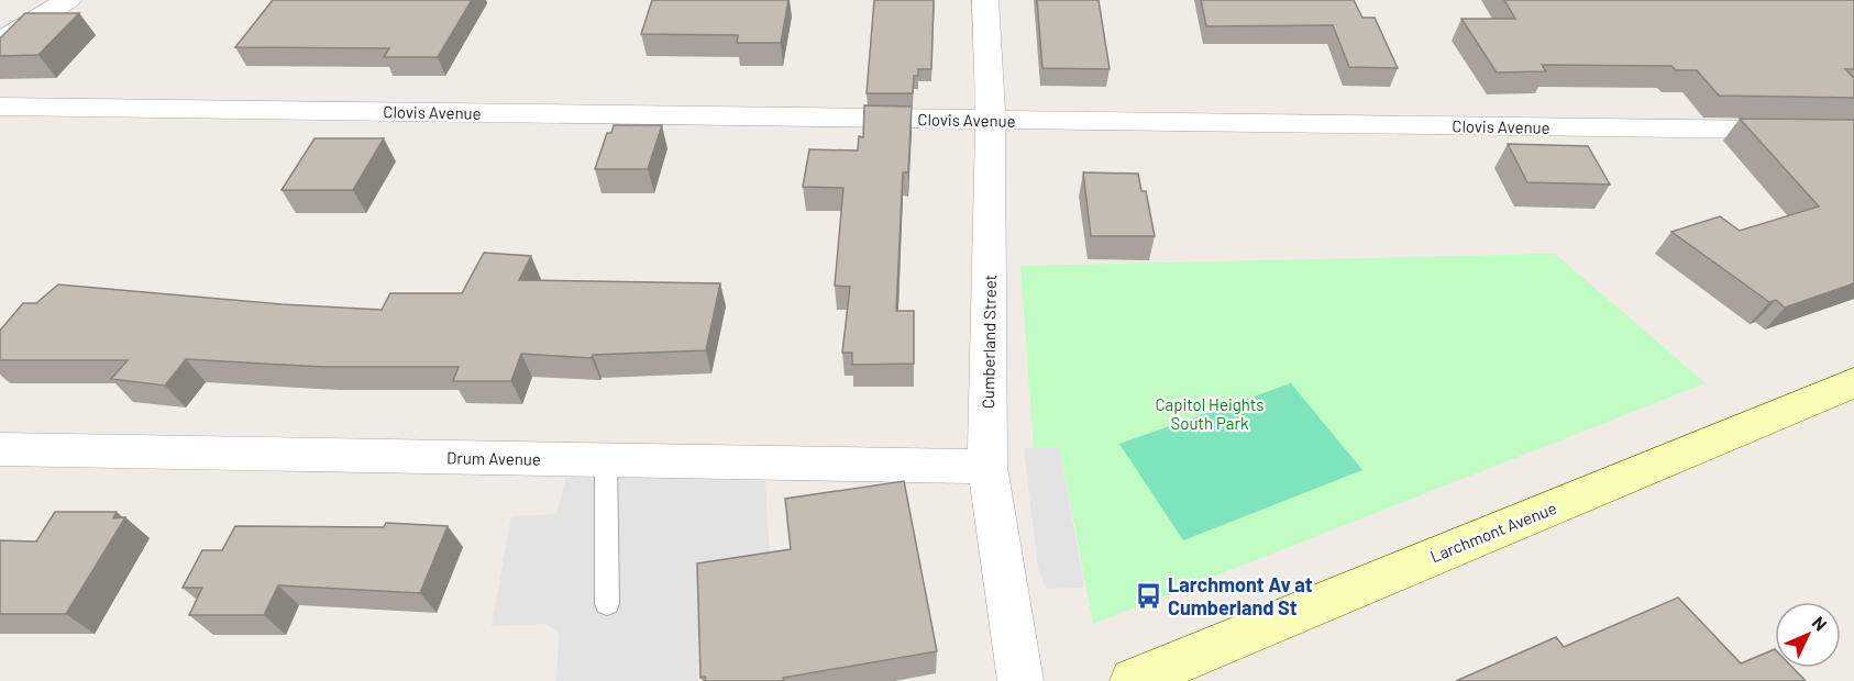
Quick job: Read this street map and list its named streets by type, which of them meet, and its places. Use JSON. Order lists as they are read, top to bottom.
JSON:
{
  "streets": {
    "street": [
      "Clovis Avenue",
      "Cumberland Street",
      "Drum Avenue",
      "Larchmont Avenue"
    ]
  },
  "crossings": [
    ["Clovis Avenue", "Cumberland Street"],
    ["Cumberland Street", "Drum Avenue"]
  ],
  "parks": ["Capitol Heights South Park"],
  "places": {
    "bus stop": ["Larchmont Av at Cumberland St"]
  },
  "north": "top right"
}
